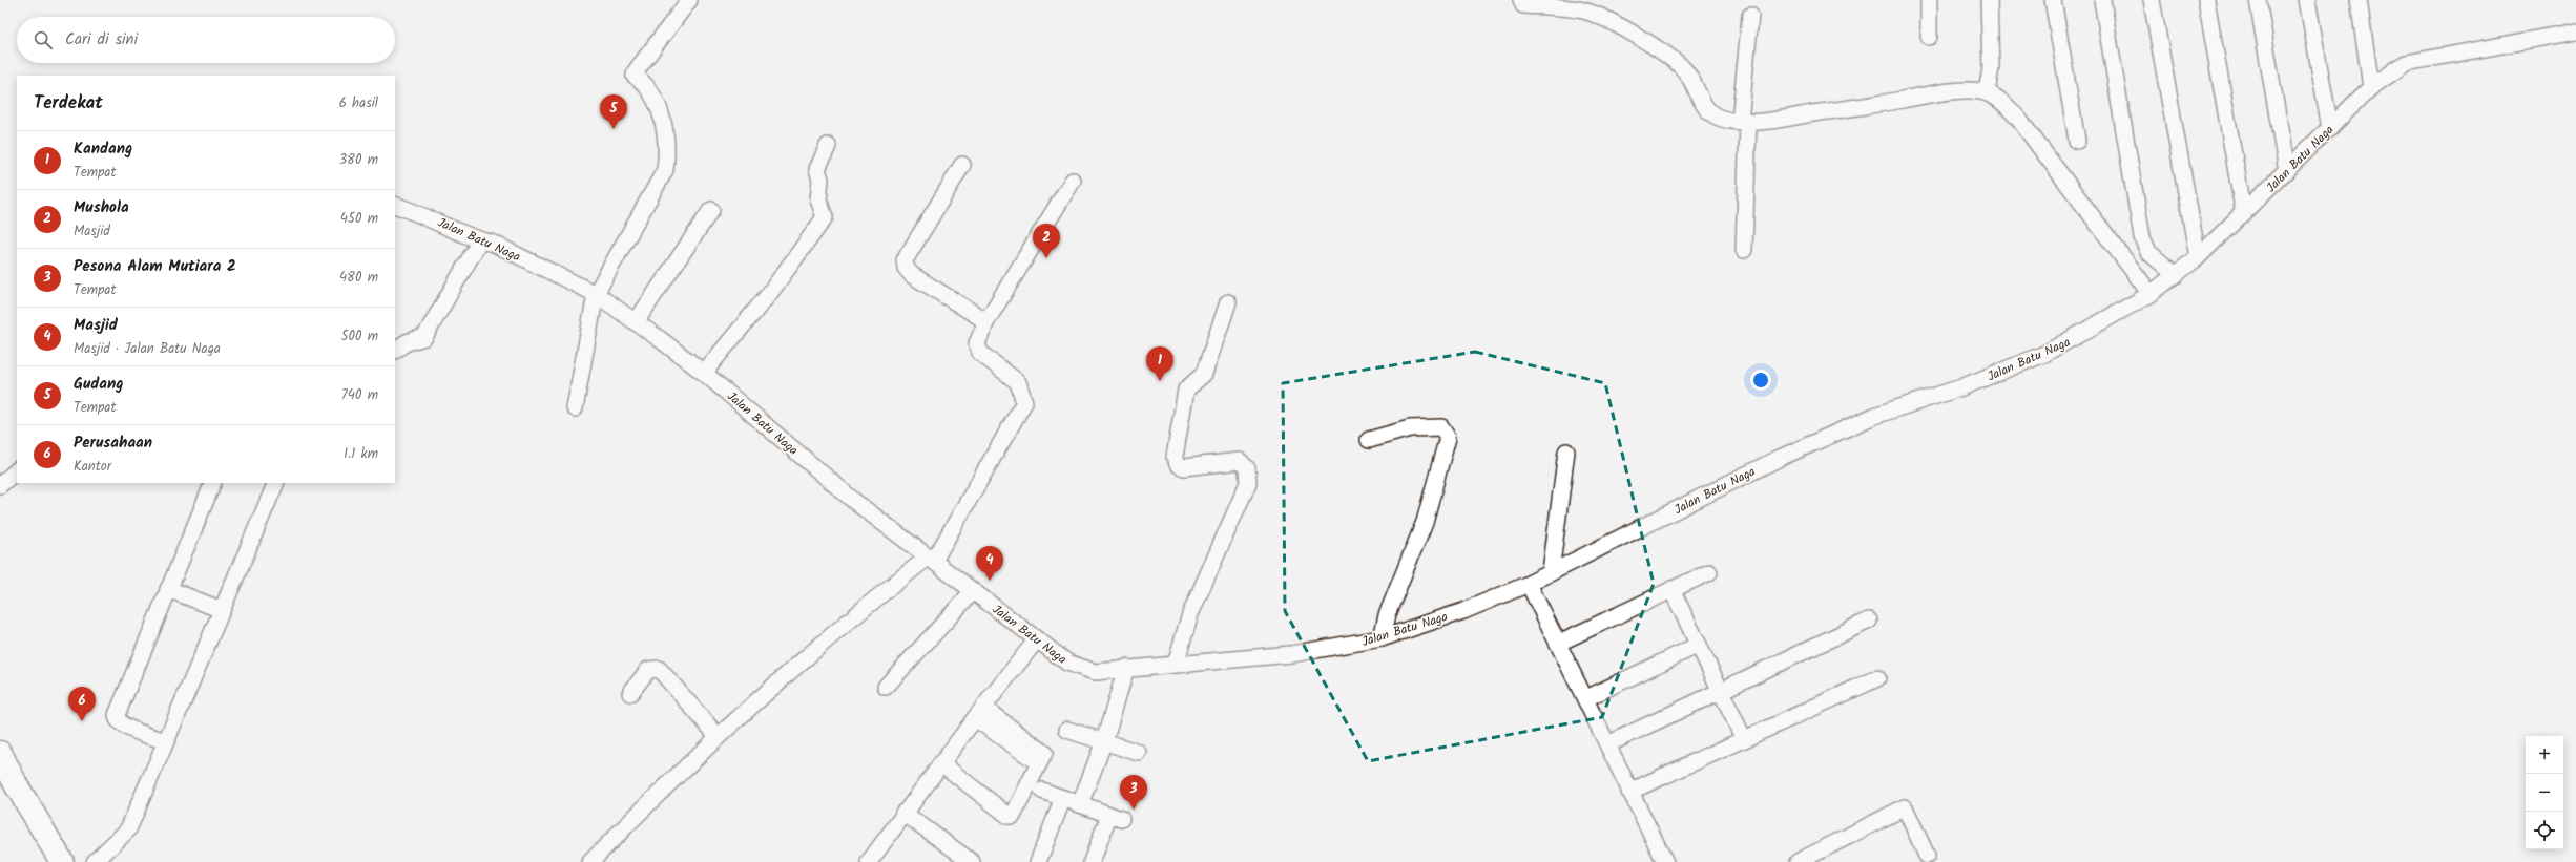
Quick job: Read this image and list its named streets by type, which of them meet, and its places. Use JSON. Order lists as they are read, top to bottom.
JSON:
{
  "streets": {
    "street": ["Jalan Batu Naga"]
  },
  "page": {
    "search": "Cari di sini",
    "heading": ["Terdekat", "6 hasil"],
    "pins": [
      "5",
      "2",
      "1",
      "4",
      "6",
      "3"
    ],
    "list": [
      {
        "mark": "1",
        "name": "Kandang",
        "note": "Tempat",
        "value": "380 m"
      },
      {
        "mark": "2",
        "name": "Mushola",
        "note": "Masjid",
        "value": "450 m"
      },
      {
        "mark": "3",
        "name": "Pesona Alam Mutiara 2",
        "note": "Tempat",
        "value": "480 m"
      },
      {
        "mark": "4",
        "name": "Masjid",
        "note": "Masjid · Jalan Batu Naga",
        "value": "500 m"
      },
      {
        "mark": "5",
        "name": "Gudang",
        "note": "Tempat",
        "value": "740 m"
      },
      {
        "mark": "6",
        "name": "Perusahaan",
        "note": "Kantor",
        "value": "1.1 km"
      }
    ],
    "map_buttons": ["+", "−"]
  }
}
